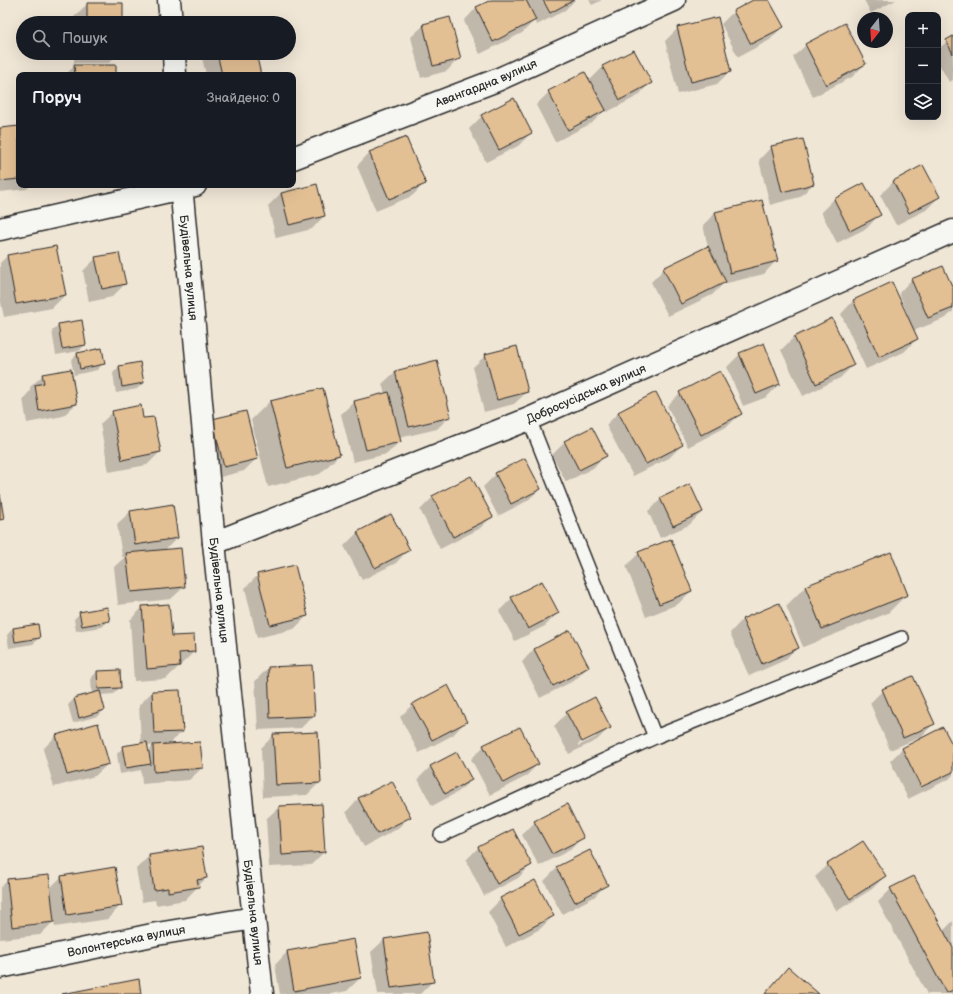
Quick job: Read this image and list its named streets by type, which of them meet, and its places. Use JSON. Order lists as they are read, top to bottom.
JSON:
{
  "streets": {
    "street": [
      "Авангардна вулиця",
      "Будівельна вулиця",
      "Добросусідська вулиця",
      "Волонтерська вулиця"
    ]
  },
  "crossings": [
    ["Будівельна вулиця", "Добросусідська вулиця"],
    ["Будівельна вулиця", "Волонтерська вулиця"]
  ],
  "north": "bottom",
  "page": {
    "map_buttons": ["+", "−"],
    "search": "Пошук",
    "heading": ["Поруч", "Знайдено: 0"]
  }
}
